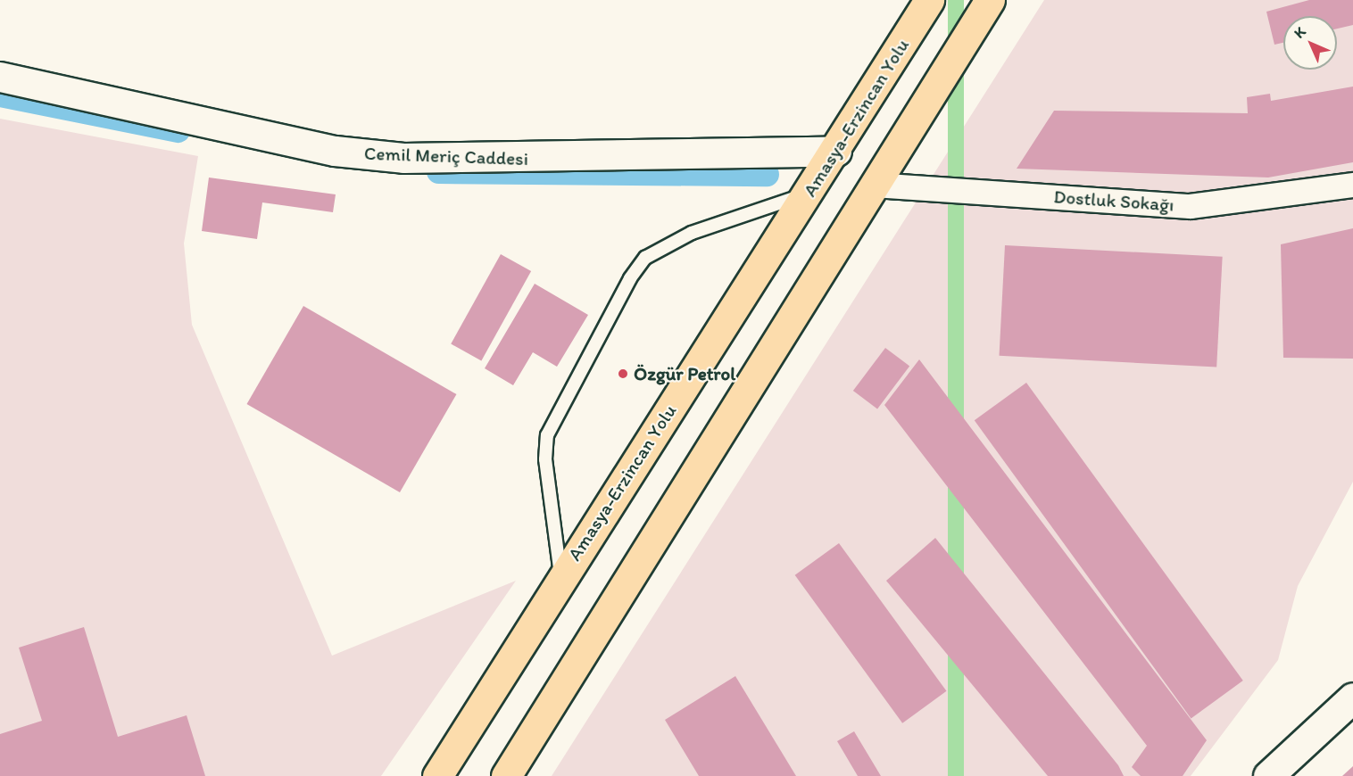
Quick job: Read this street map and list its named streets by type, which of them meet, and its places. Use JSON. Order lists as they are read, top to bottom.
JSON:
{
  "streets": {
    "highway": ["Amasya-Erzincan Yolu"],
    "street": ["Cemil Meriç Caddesi", "Dostluk Sokağı"]
  },
  "crossings": [
    ["Amasya-Erzincan Yolu", "Cemil Meriç Caddesi"]
  ],
  "places": ["Özgür Petrol"],
  "north": "top left"
}
